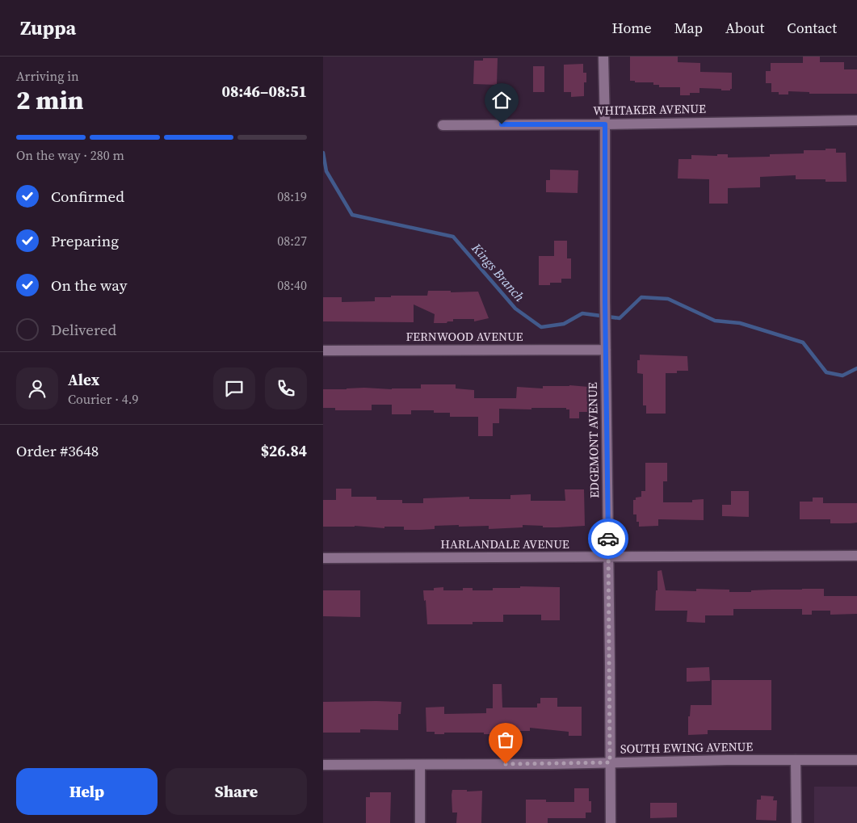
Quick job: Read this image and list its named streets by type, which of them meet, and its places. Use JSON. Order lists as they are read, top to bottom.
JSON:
{
  "streets": {
    "street": [
      "WHITAKER AVENUE",
      "FERNWOOD AVENUE",
      "EDGEMONT AVENUE",
      "HARLANDALE AVENUE",
      "SOUTH EWING AVENUE"
    ]
  },
  "crossings": [
    ["WHITAKER AVENUE", "EDGEMONT AVENUE"],
    ["FERNWOOD AVENUE", "EDGEMONT AVENUE"],
    ["EDGEMONT AVENUE", "HARLANDALE AVENUE"],
    ["EDGEMONT AVENUE", "SOUTH EWING AVENUE"]
  ],
  "water": ["Kings Branch"],
  "page": {
    "header": "Zuppa",
    "nav": [
      "Home",
      "Map",
      "About",
      "Contact"
    ],
    "heading": ["2 min", "Arriving in", "08:46–08:51"],
    "panel": [
      "Alex",
      "Courier · 4.9",
      "Order #3648",
      "$26.84"
    ],
    "bar": "On the way · 280 m",
    "list": [
      ["Confirmed", "08:19"],
      ["Preparing", "08:27"],
      ["On the way", "08:40"],
      "Delivered"
    ],
    "buttons": ["Help", "Share"]
  }
}
